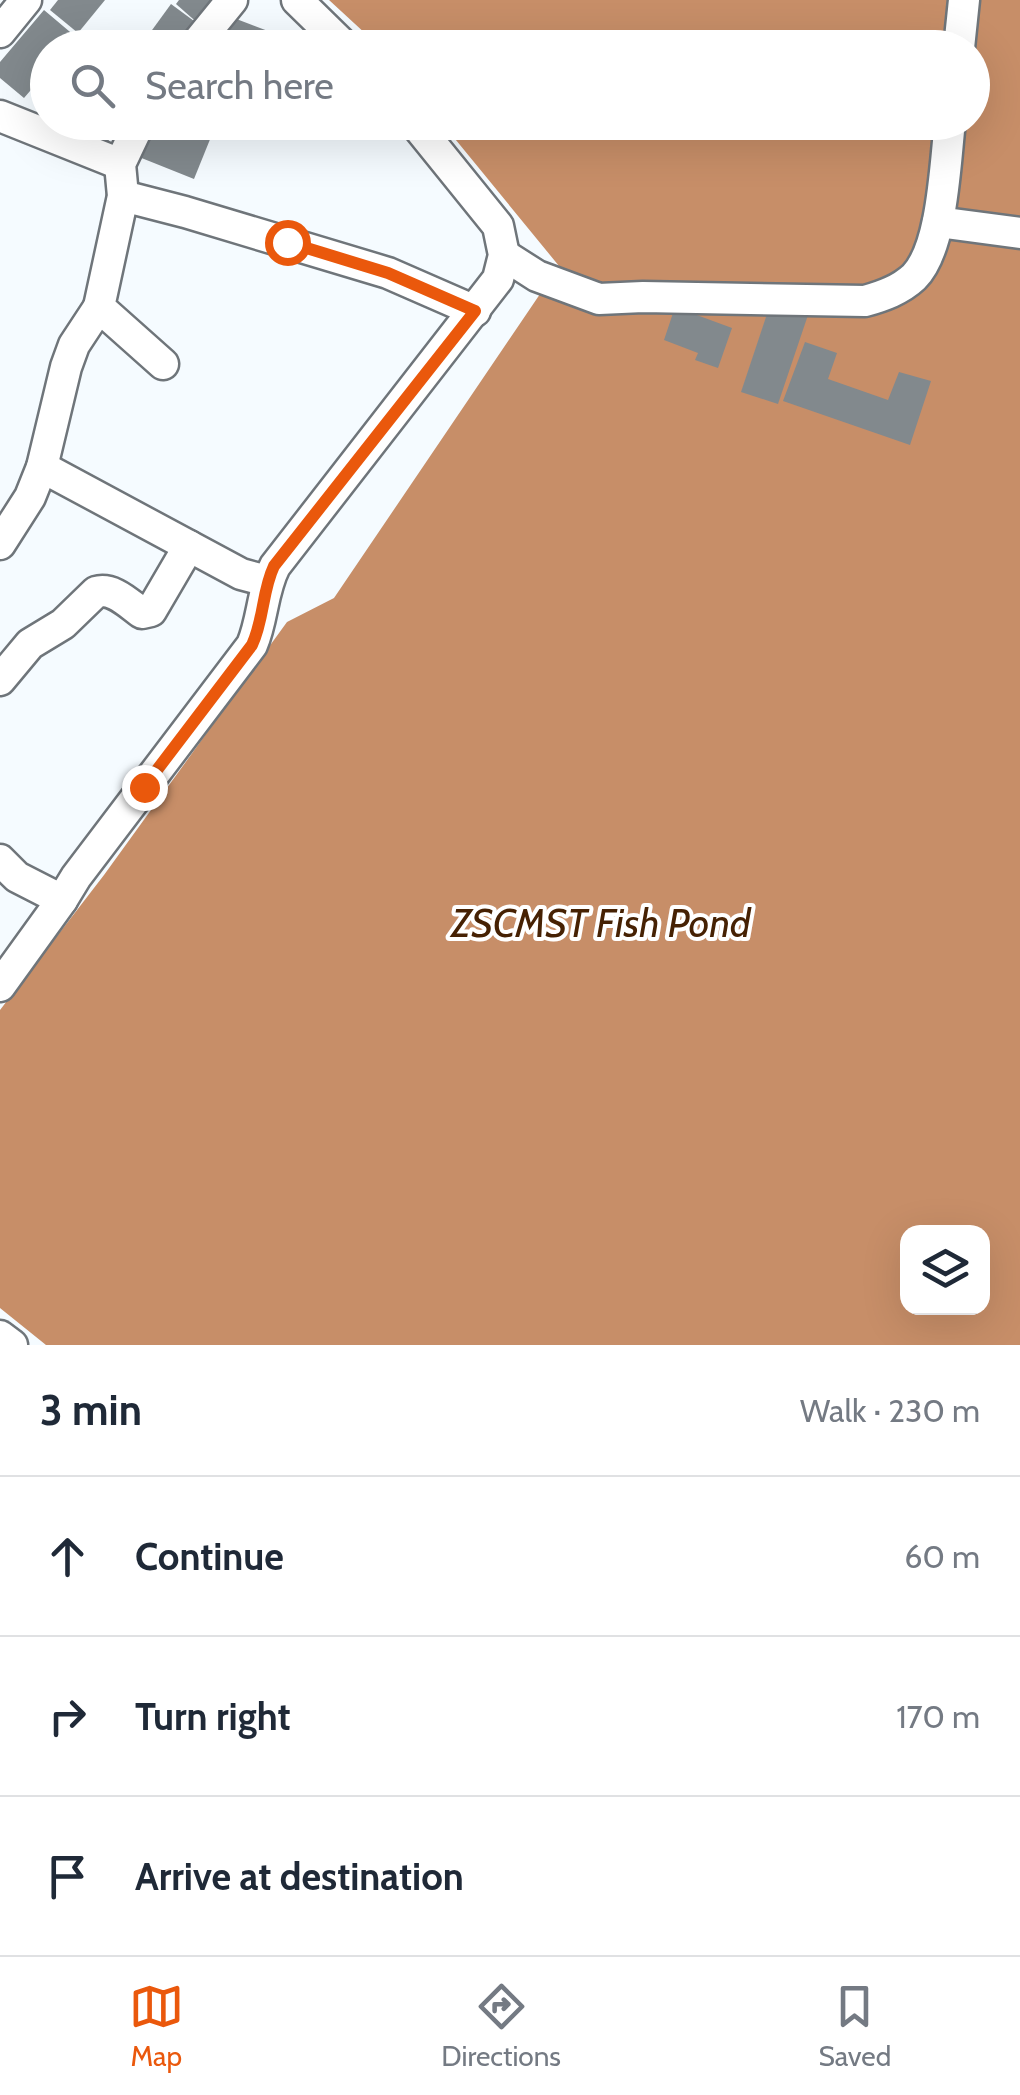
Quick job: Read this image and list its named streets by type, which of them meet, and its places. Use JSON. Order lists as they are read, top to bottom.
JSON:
{
  "water": ["ZSCMST Fish Pond"],
  "page": {
    "search": "Search here",
    "heading": ["3 min", "Walk · 230 m"],
    "list": [
      ["Continue", "60 m"],
      ["Turn right", "170 m"],
      "Arrive at destination"
    ],
    "nav": ["Map", "Directions", "Saved"]
  }
}
